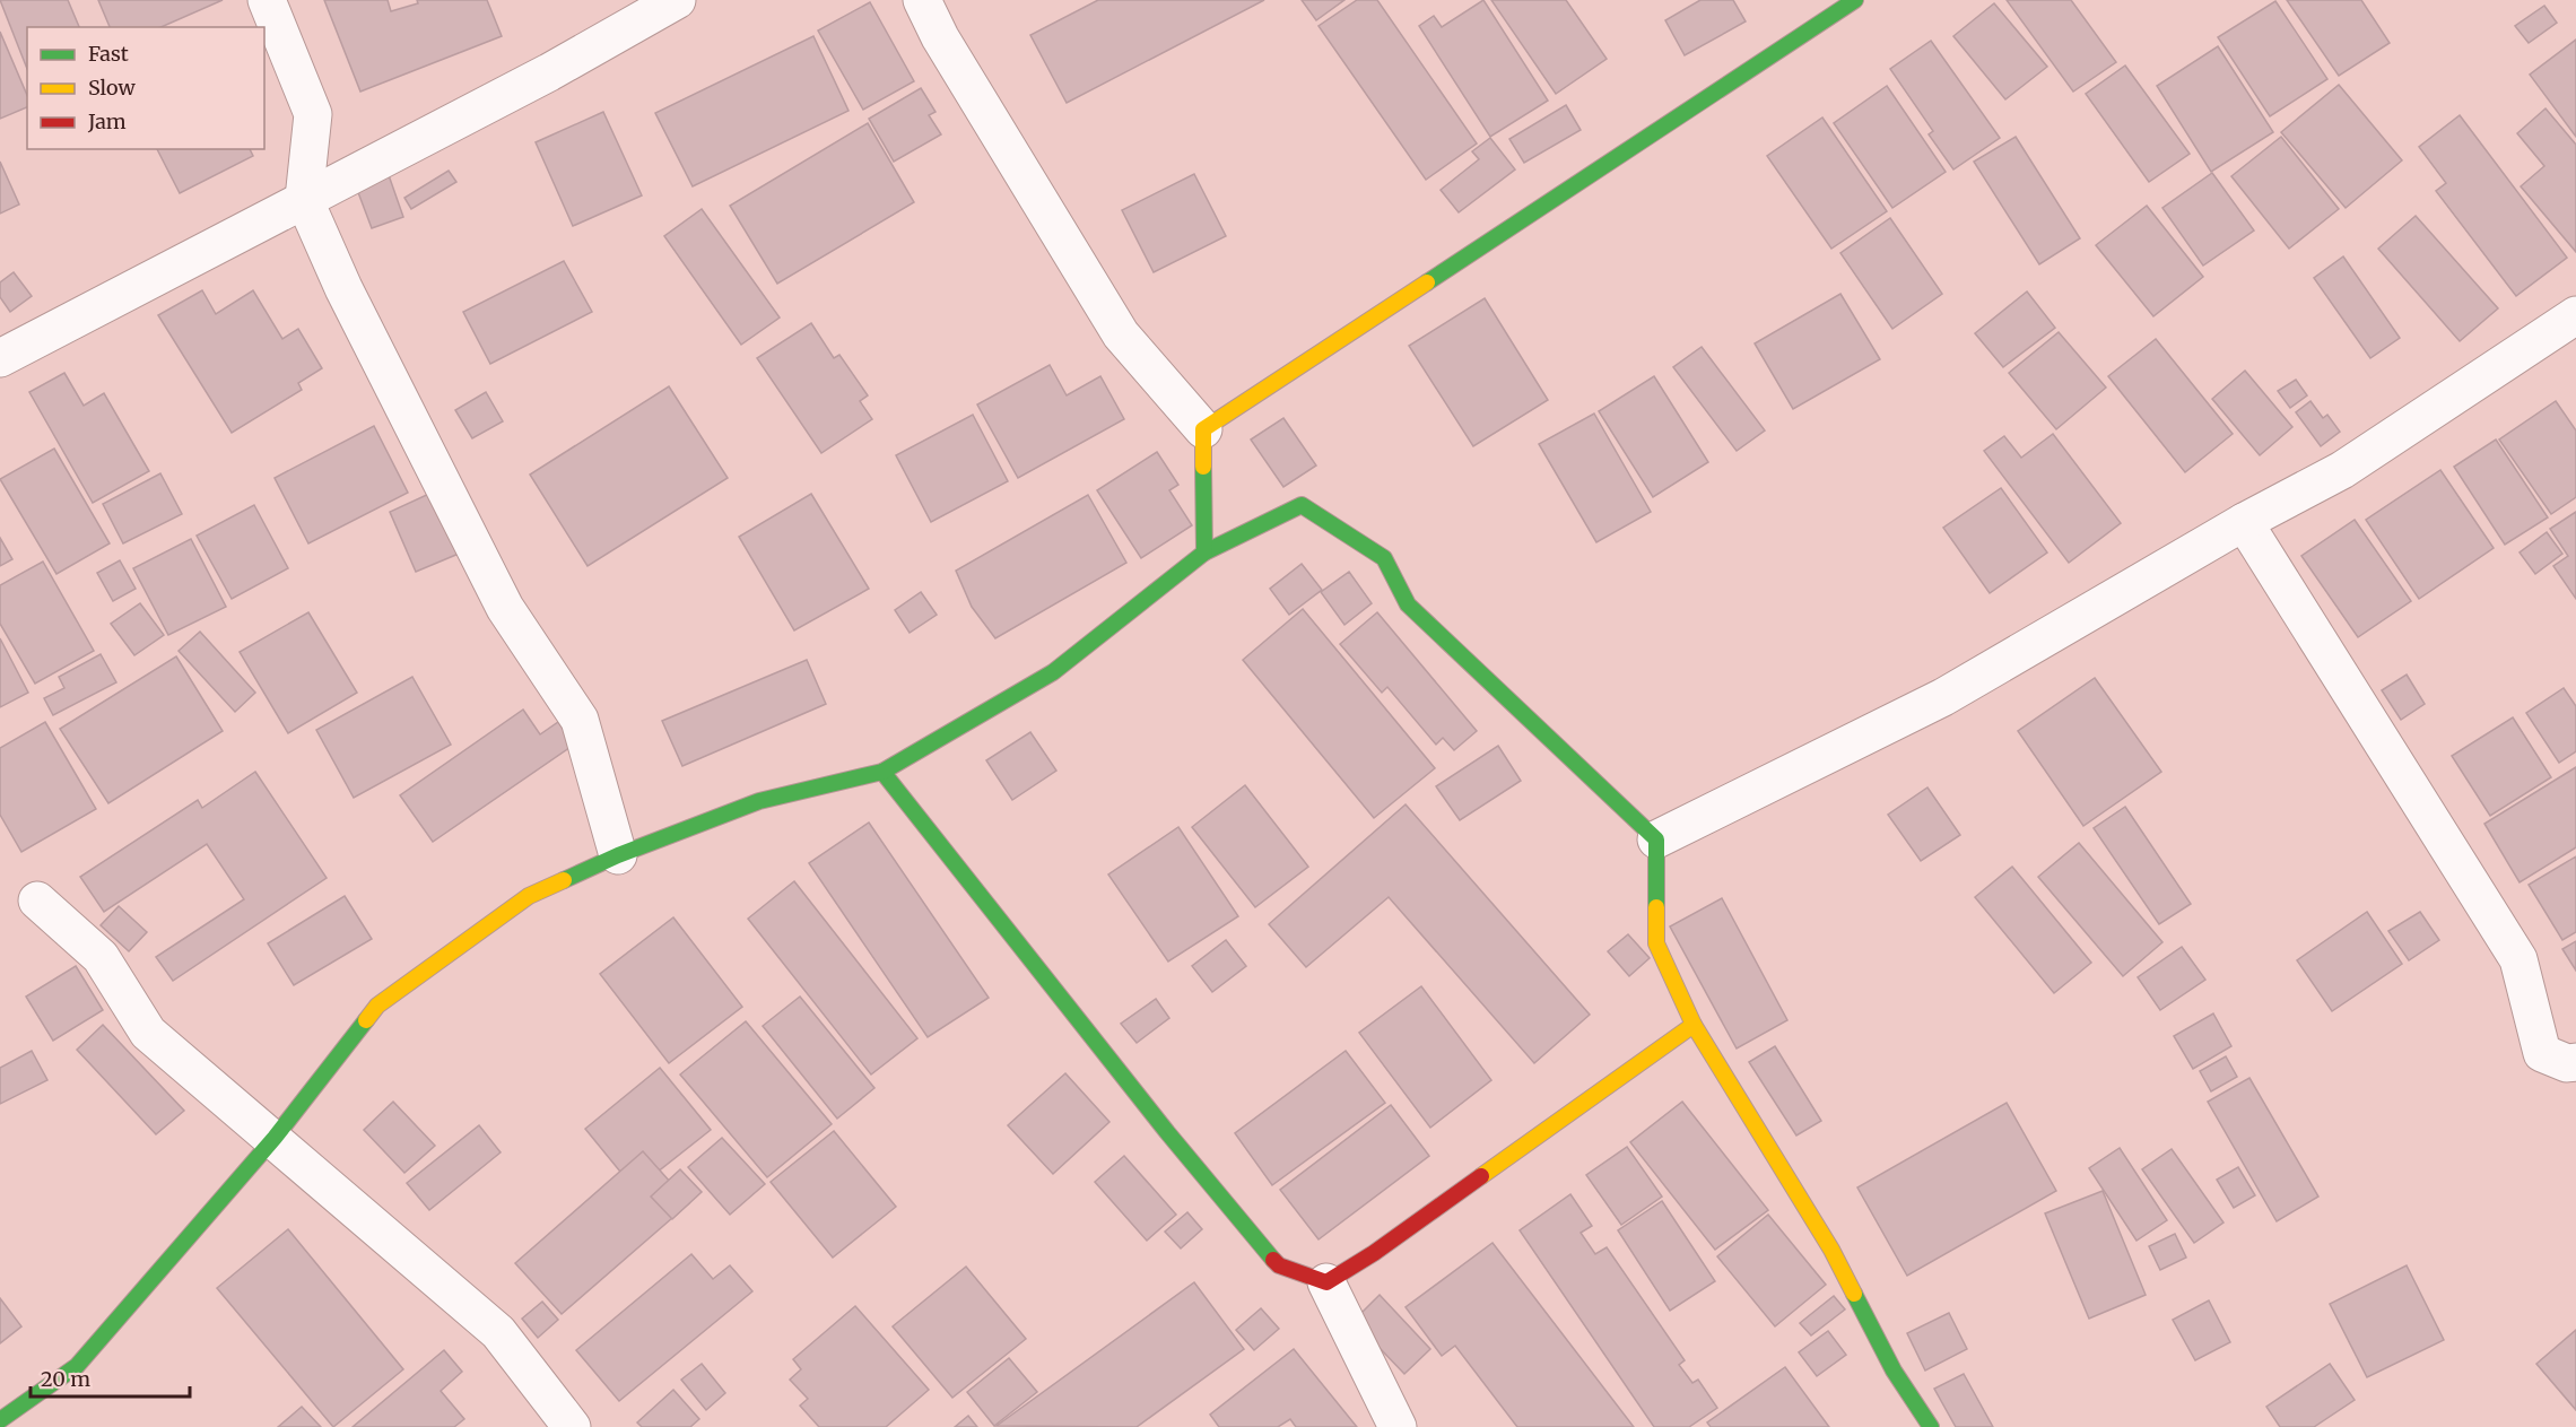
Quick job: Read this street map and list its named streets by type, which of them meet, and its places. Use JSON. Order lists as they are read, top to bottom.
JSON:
{
  "legend": ["Fast", "Slow", "Jam"],
  "scale_bar": "20 m"
}
